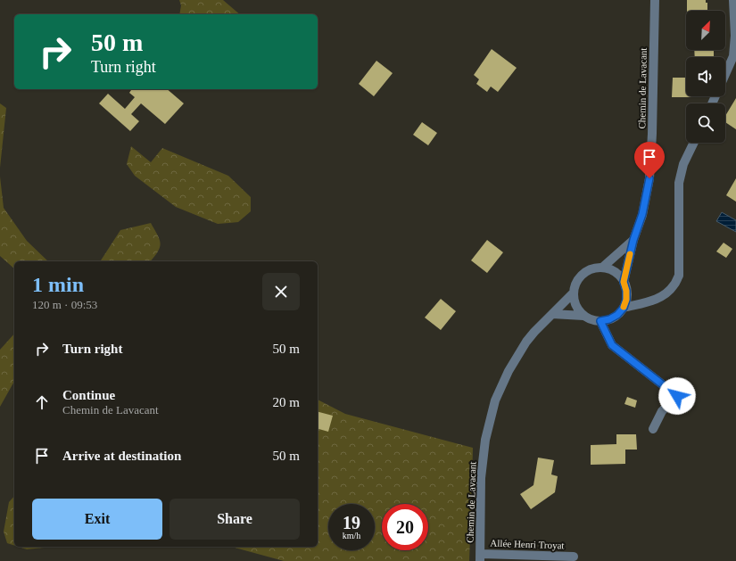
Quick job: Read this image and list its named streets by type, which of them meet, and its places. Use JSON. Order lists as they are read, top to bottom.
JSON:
{
  "streets": {
    "street": ["Chemin de Lavacant", "Allée Henri Troyat"]
  },
  "crossings": [
    ["Chemin de Lavacant", "Allée Henri Troyat"]
  ],
  "north": "top right",
  "page": {
    "turn": ["50 m", "Turn right"],
    "heading": ["1 min", "120 m · 09:53"],
    "list": [
      {
        "name": "Turn right",
        "value": "50 m"
      },
      {
        "name": "Continue",
        "note": "Chemin de Lavacant",
        "value": "20 m"
      },
      {
        "name": "Arrive at destination",
        "value": "50 m"
      }
    ],
    "buttons": ["Exit", "Share"],
    "speed": "19 km/h",
    "limit": "20"
  }
}
